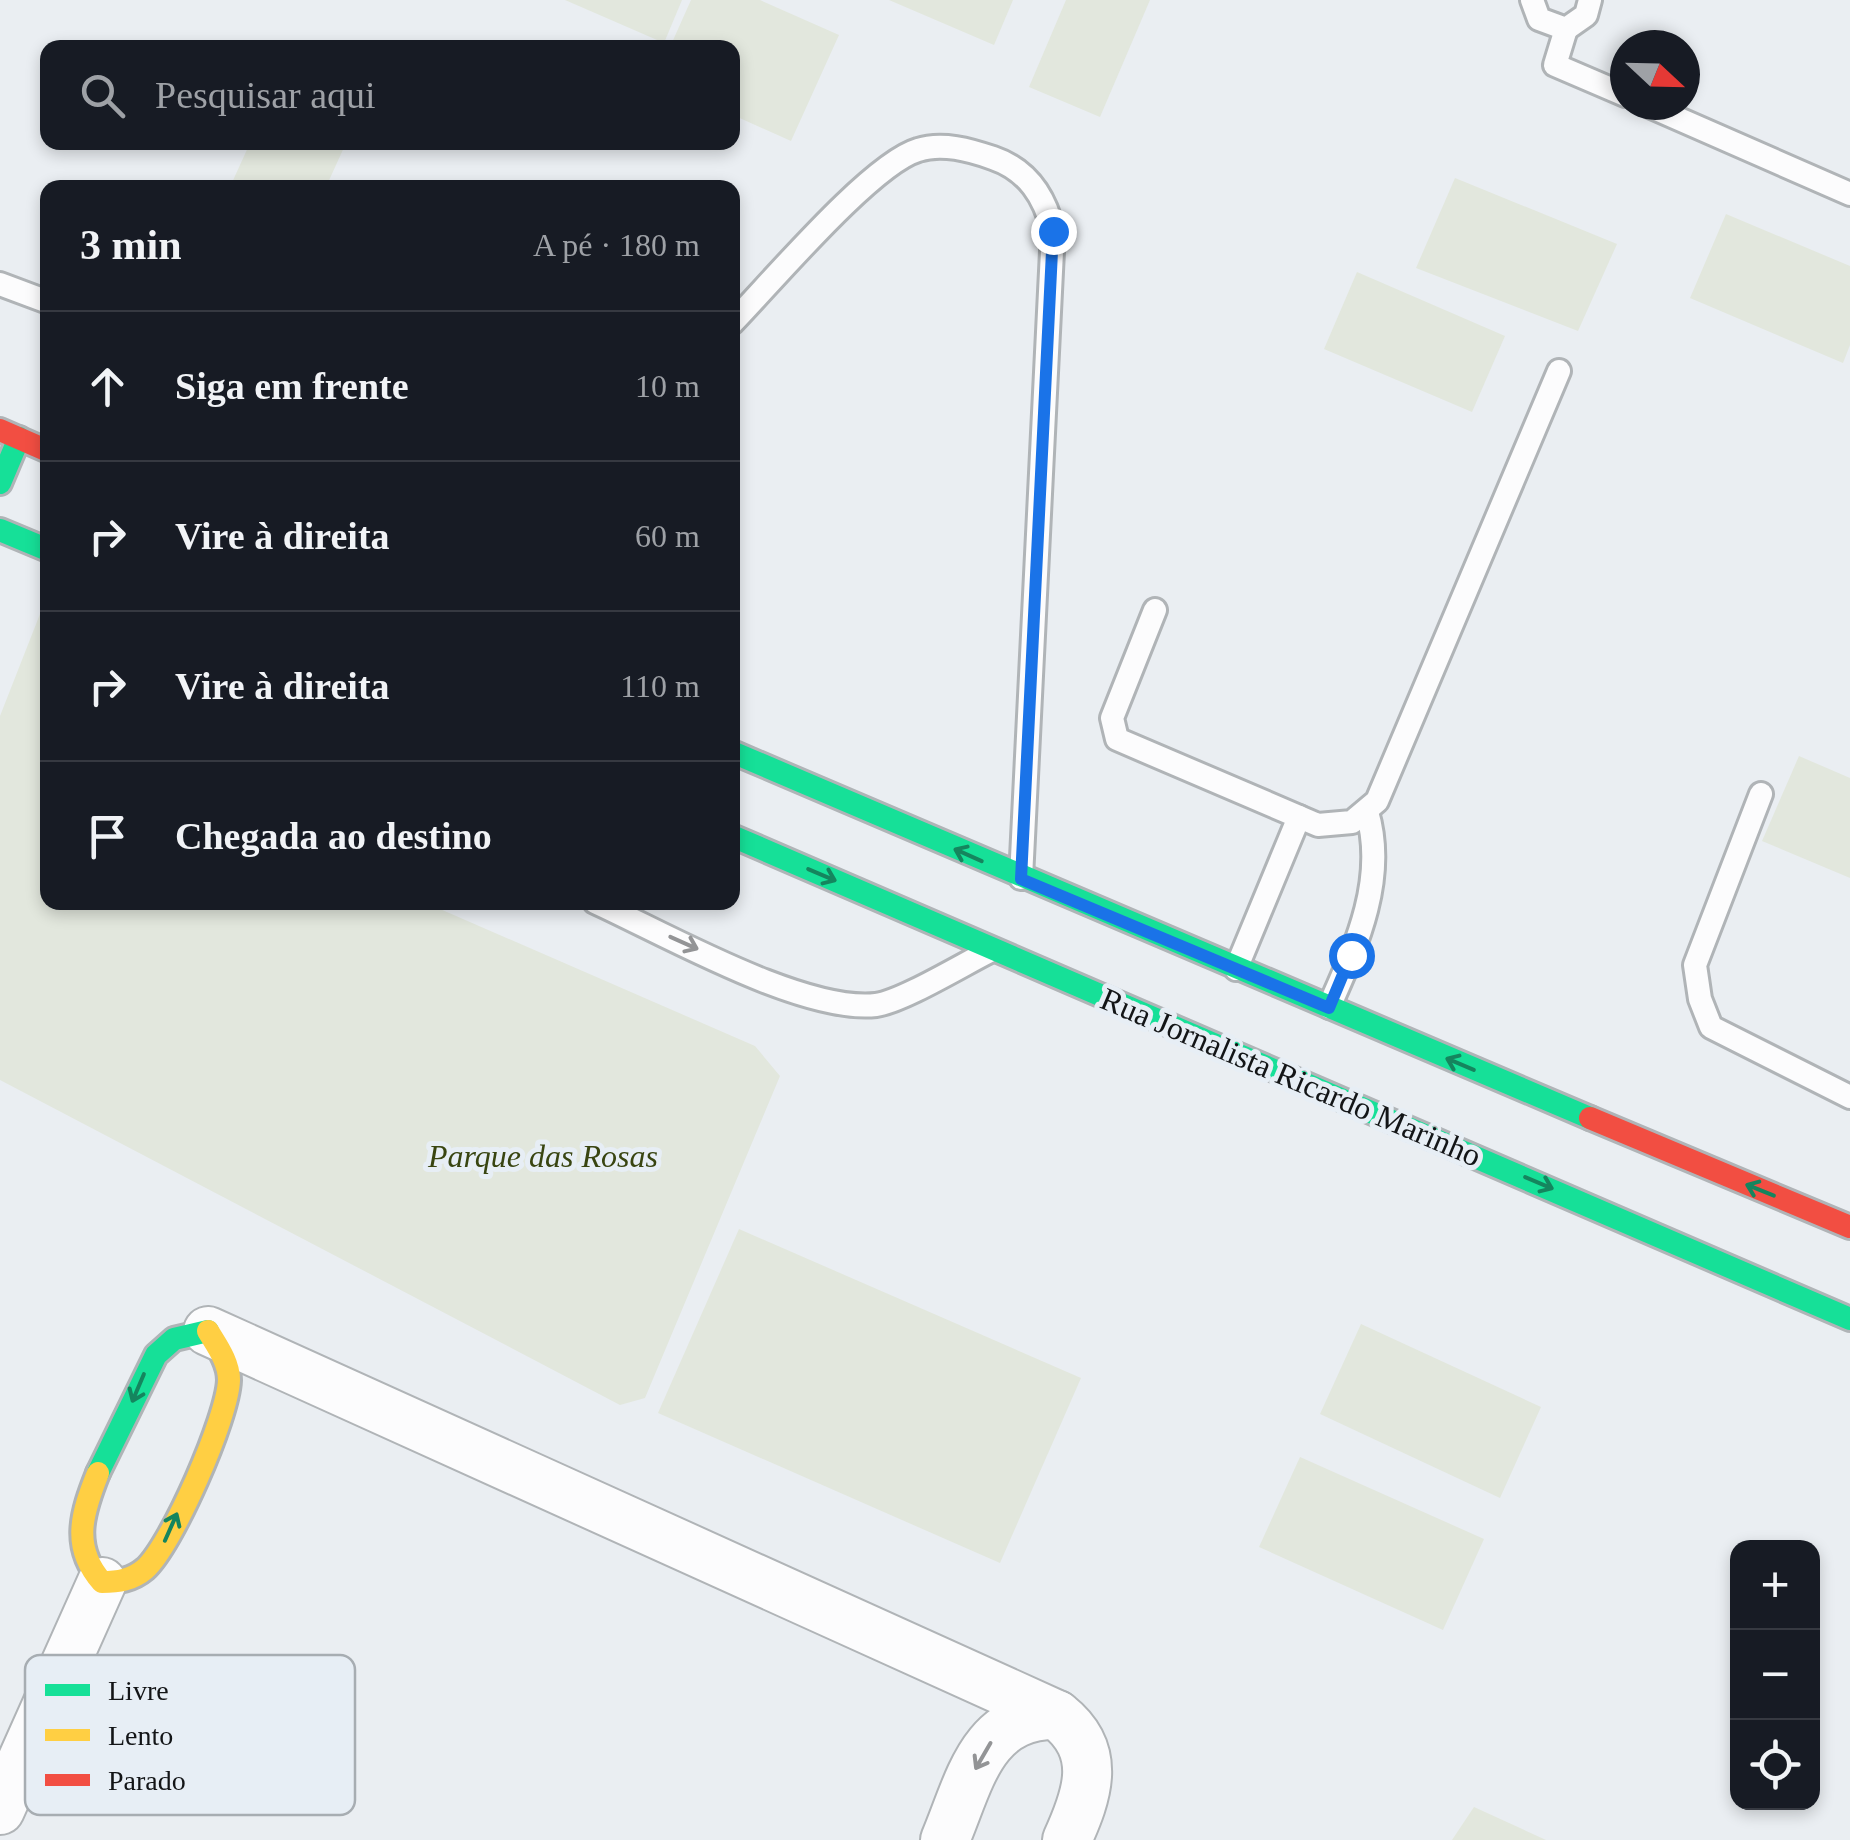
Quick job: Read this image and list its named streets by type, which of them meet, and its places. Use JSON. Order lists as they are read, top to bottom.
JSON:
{
  "streets": {
    "street": ["Rua Jornalista Ricardo Marinho"]
  },
  "parks": ["Parque das Rosas"],
  "legend": ["Livre", "Lento", "Parado"],
  "north": "right",
  "page": {
    "search": "Pesquisar aqui",
    "heading": ["3 min", "A pé · 180 m"],
    "list": [
      ["Siga em frente", "10 m"],
      ["Vire à direita", "60 m"],
      ["Vire à direita", "110 m"],
      "Chegada ao destino"
    ],
    "map_buttons": ["+", "−"]
  }
}
